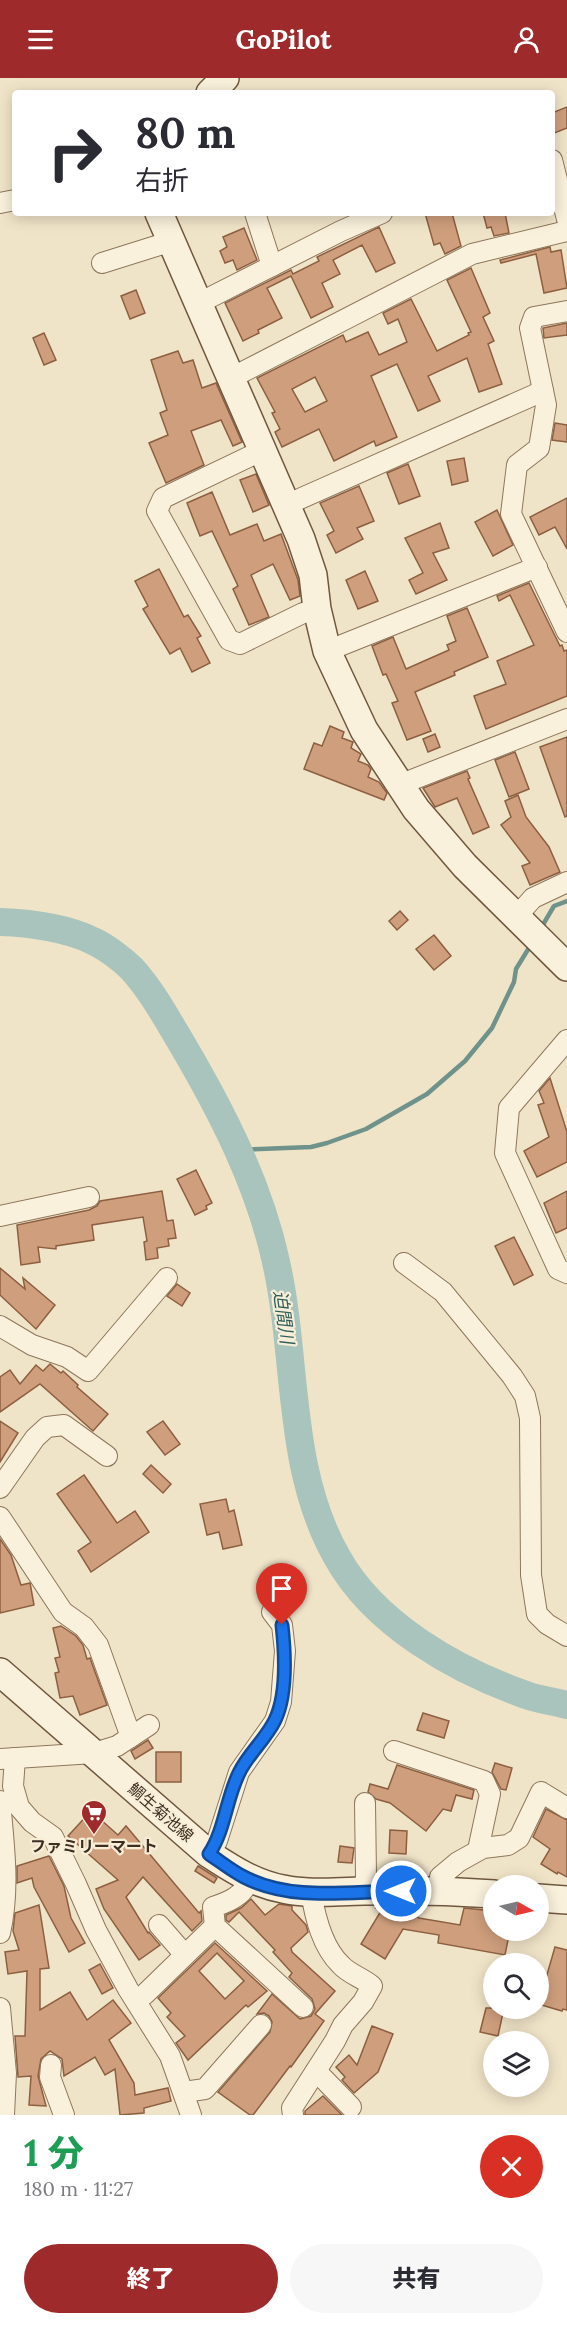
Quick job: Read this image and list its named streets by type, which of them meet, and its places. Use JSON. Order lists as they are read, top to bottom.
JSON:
{
  "streets": {
    "street": ["鯛生菊池線"]
  },
  "water": ["迫間川"],
  "places": {
    "supermarket": ["ファミリーマート"]
  },
  "north": "right",
  "page": {
    "header": "GoPilot",
    "turn": ["80 m", "右折"],
    "heading": ["1 分", "180 m · 11:27"],
    "buttons": ["終了", "共有"]
  }
}
